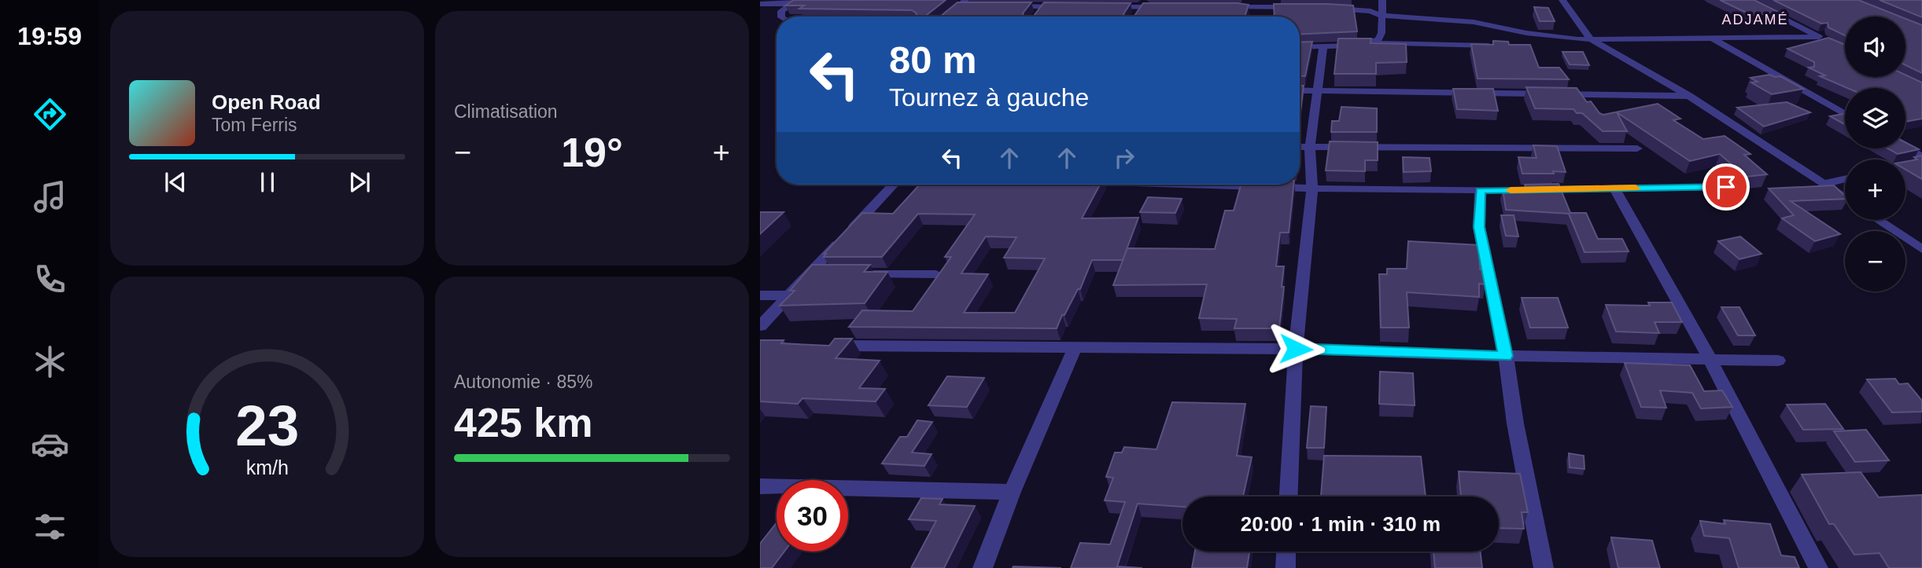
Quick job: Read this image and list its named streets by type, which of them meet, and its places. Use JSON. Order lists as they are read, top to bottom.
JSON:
{
  "districts": ["ADJAMÉ"],
  "page": {
    "tabs": "19:59",
    "tile": [
      "Climatisation",
      ["Autonomie · 85%", "425 km"]
    ],
    "map_buttons": ["+", "−"],
    "turn": ["80 m", "Tournez à gauche"],
    "song": ["Open Road", "Tom Ferris"],
    "heat": ["−", "19°", "+"],
    "limit": "30",
    "trip": "20:00 · 1 min · 310 m",
    "gauge": ["23", "km/h"]
  }
}
